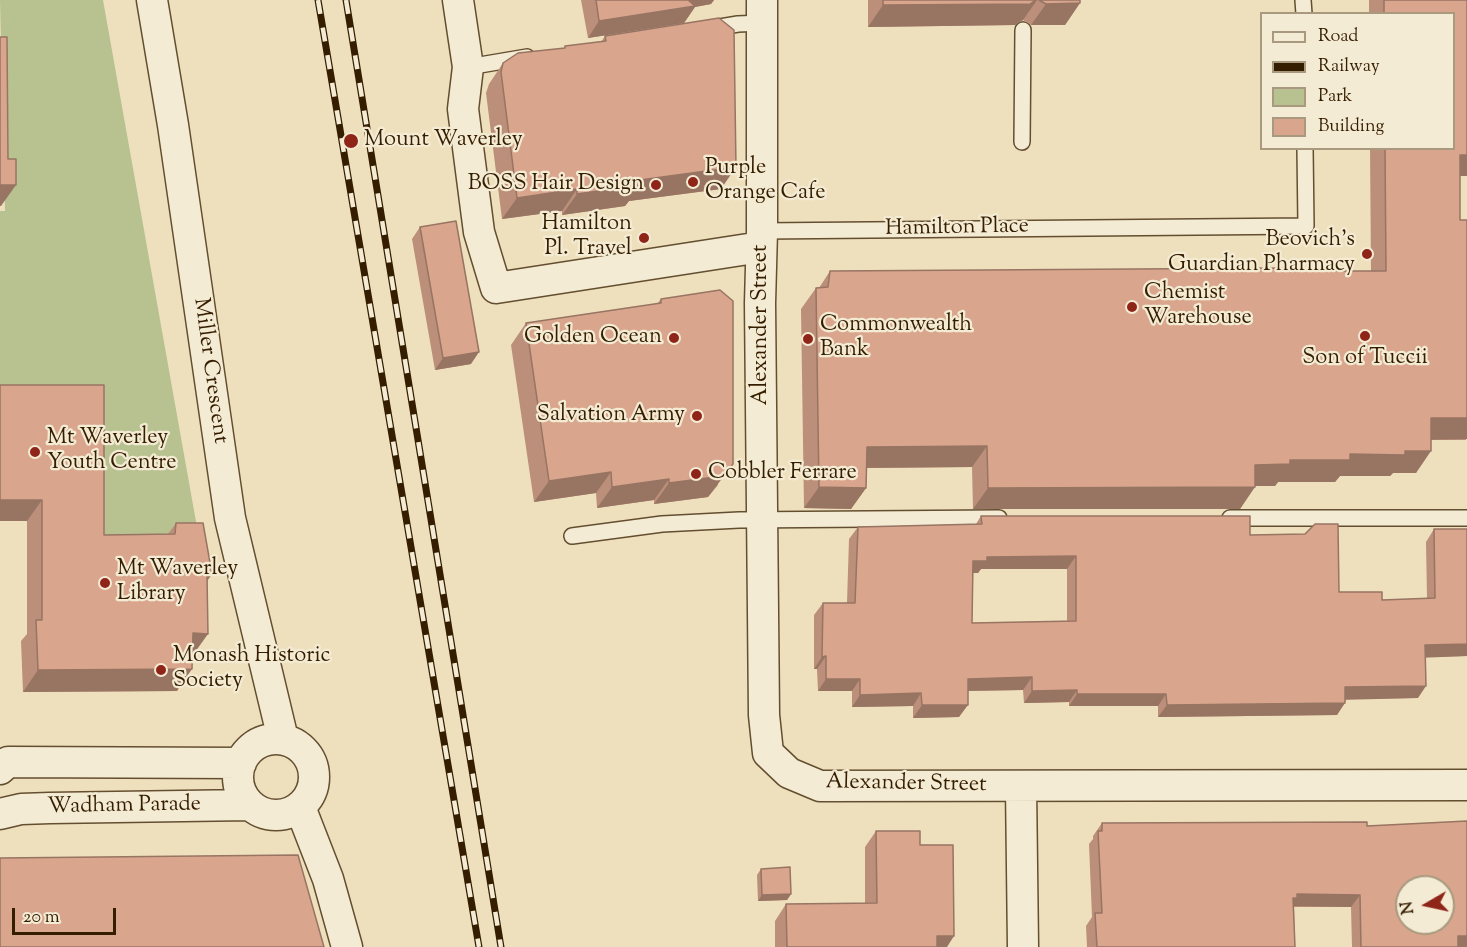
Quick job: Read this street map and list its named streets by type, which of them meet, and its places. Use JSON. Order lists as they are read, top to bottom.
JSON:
{
  "streets": {
    "street": [
      "Hamilton Place",
      "Alexander Street",
      "Miller Crescent",
      "Wadham Parade"
    ]
  },
  "crossings": [
    ["Hamilton Place", "Alexander Street"],
    ["Miller Crescent", "Wadham Parade"]
  ],
  "places": [
    "Mount Waverley",
    "Purple Orange Cafe",
    "BOSS Hair Design",
    "Hamilton Pl. Travel",
    "Beovich's Guardian Pharmacy",
    "Chemist Warehouse",
    "Son of Tuccii",
    "Golden Ocean",
    "Commonwealth Bank",
    "Salvation Army",
    "Mt Waverley Youth Centre",
    "Cobbler Ferrare",
    "Mt Waverley Library",
    "Monash Historic Society"
  ],
  "legend": [
    "Road",
    "Railway",
    "Park",
    "Building"
  ],
  "scale_bar": "20 m",
  "north": "left"
}
